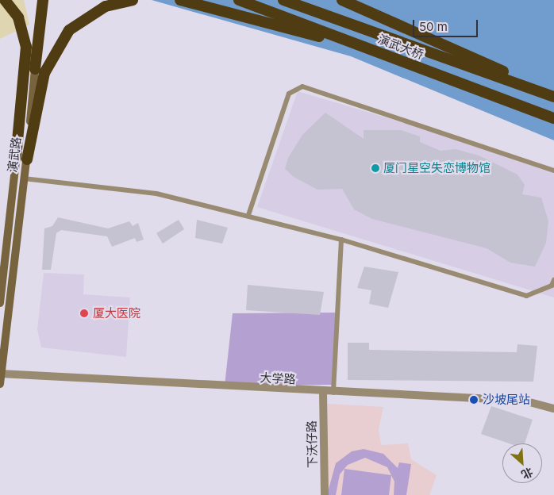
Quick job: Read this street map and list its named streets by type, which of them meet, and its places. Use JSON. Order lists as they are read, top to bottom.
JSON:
{
  "streets": {
    "highway": ["演武大桥"],
    "main road": ["演武路"],
    "street": ["大学路", "下沃仔路"]
  },
  "crossings": [
    ["演武路", "大学路"],
    ["大学路", "下沃仔路"]
  ],
  "places": ["厦门星空失恋博物馆", "厦大医院", "沙坡尾站"],
  "scale_bar": "50 m",
  "north": "bottom right"
}
